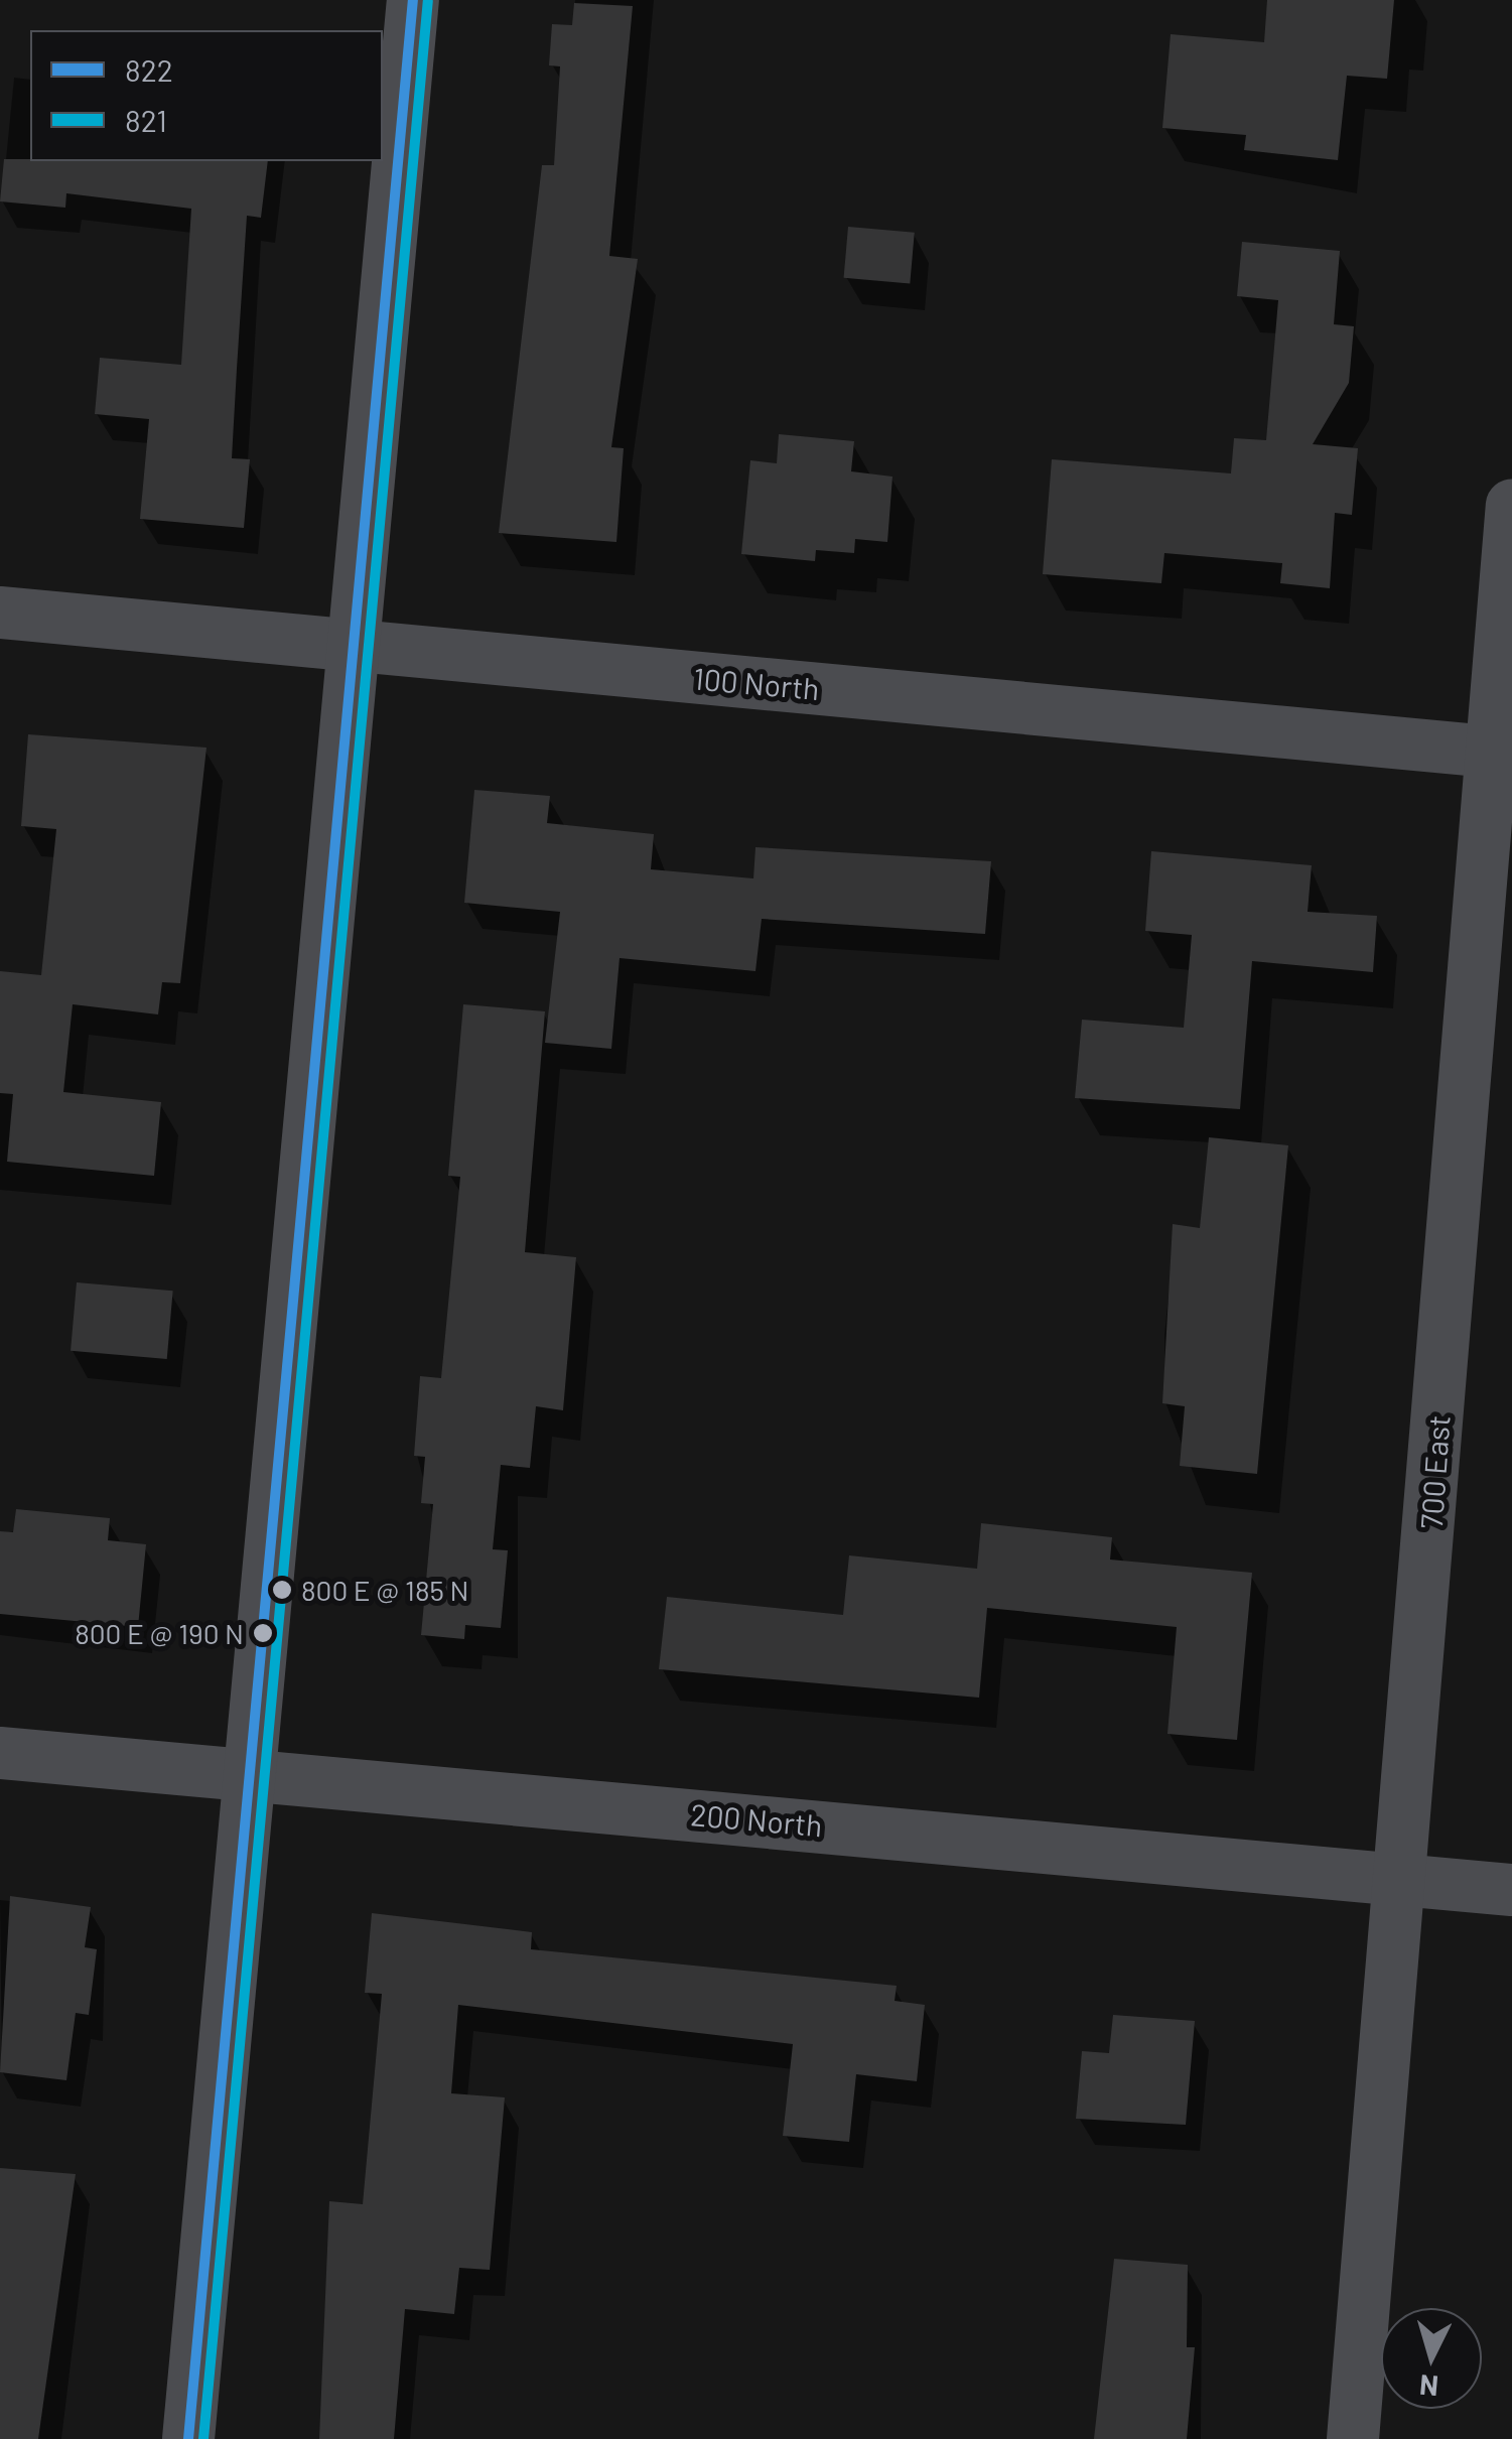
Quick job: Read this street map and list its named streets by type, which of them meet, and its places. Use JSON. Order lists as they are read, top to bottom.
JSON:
{
  "streets": {
    "street": ["100 North", "700 East", "200 North"]
  },
  "crossings": [
    ["100 North", "700 East"],
    ["700 East", "200 North"]
  ],
  "places": ["800 E @ 185 N", "800 E @ 190 N"],
  "lines": ["transit line 822", "transit line 821"],
  "legend": ["822", "821"],
  "north": "bottom"
}
